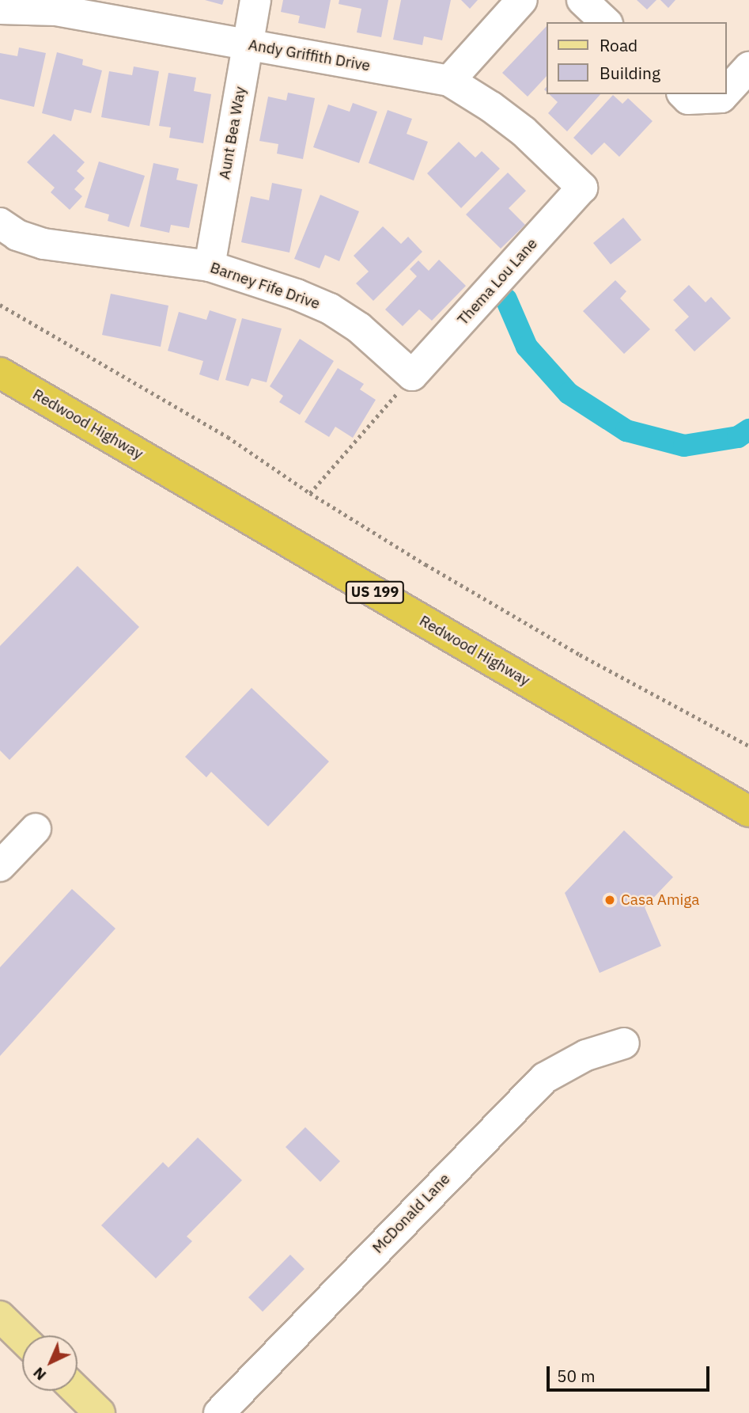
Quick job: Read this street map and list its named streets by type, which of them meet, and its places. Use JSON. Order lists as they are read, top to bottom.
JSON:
{
  "streets": {
    "highway": ["Redwood Highway", "US 199"],
    "street": [
      "Andy Griffith Drive",
      "Aunt Bea Way",
      "Thema Lou Lane",
      "Barney Fife Drive",
      "McDonald Lane"
    ]
  },
  "crossings": [
    ["Andy Griffith Drive", "Aunt Bea Way"],
    ["Andy Griffith Drive", "Thema Lou Lane"],
    ["Aunt Bea Way", "Barney Fife Drive"],
    ["Thema Lou Lane", "Barney Fife Drive"]
  ],
  "places": ["Casa Amiga"],
  "legend": ["Road", "Building"],
  "scale_bar": "50 m",
  "north": "bottom left"
}
